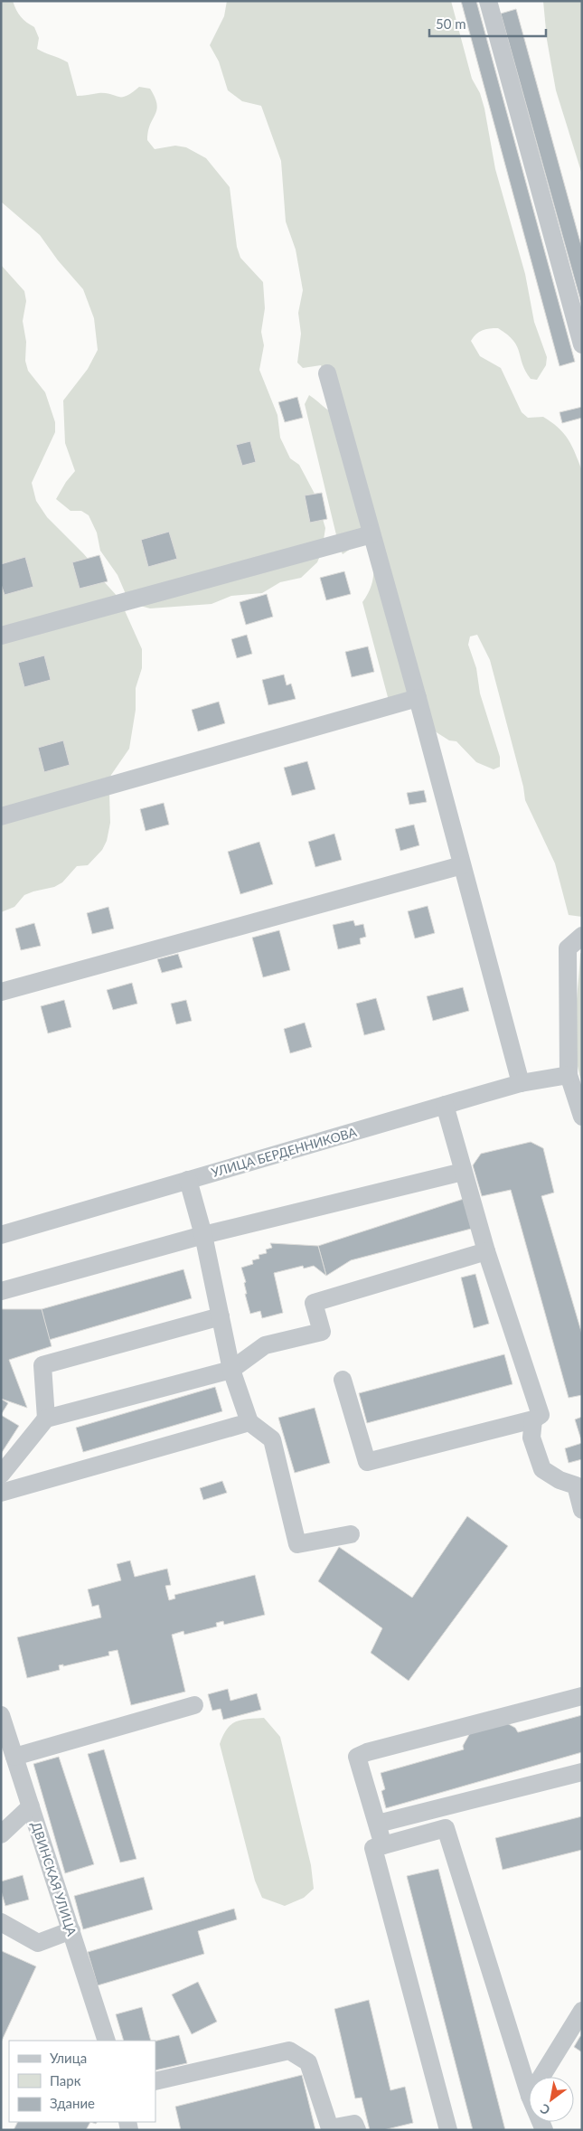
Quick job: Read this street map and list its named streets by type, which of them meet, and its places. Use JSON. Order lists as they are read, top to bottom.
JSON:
{
  "streets": {
    "street": ["УЛИЦА БЕРДЕННИКОВА", "ДВИНСКАЯ УЛИЦА"]
  },
  "legend": ["Улица", "Парк", "Здание"],
  "scale_bar": "50 m",
  "north": "bottom left"
}
